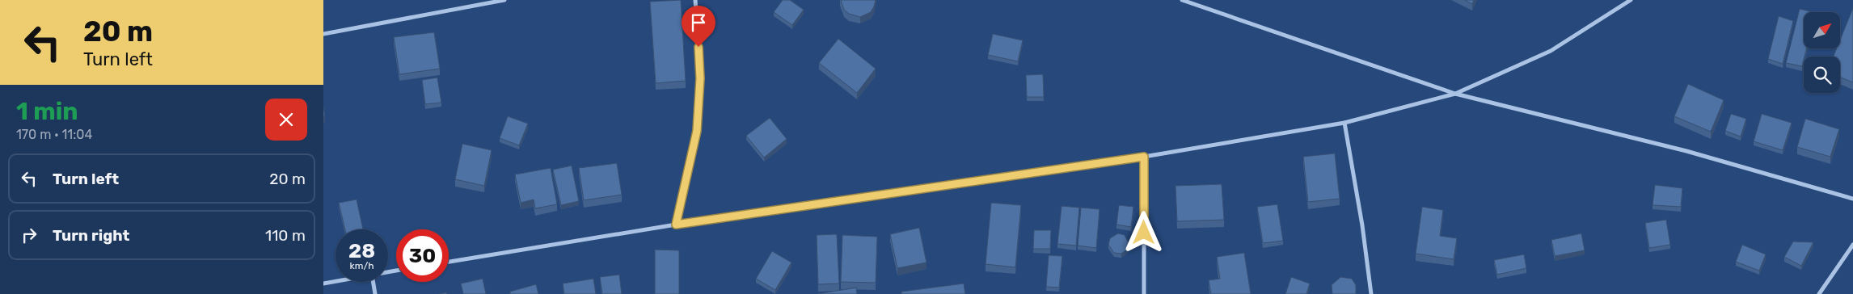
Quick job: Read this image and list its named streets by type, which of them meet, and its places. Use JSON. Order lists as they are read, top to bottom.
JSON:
{
  "north": "top right",
  "page": {
    "turn": ["20 m", "Turn left"],
    "heading": ["1 min", "170 m · 11:04"],
    "list": [
      {
        "name": "Turn left",
        "value": "20 m"
      },
      {
        "name": "Turn right",
        "value": "110 m"
      }
    ],
    "speed": "28 km/h",
    "limit": "30"
  }
}
